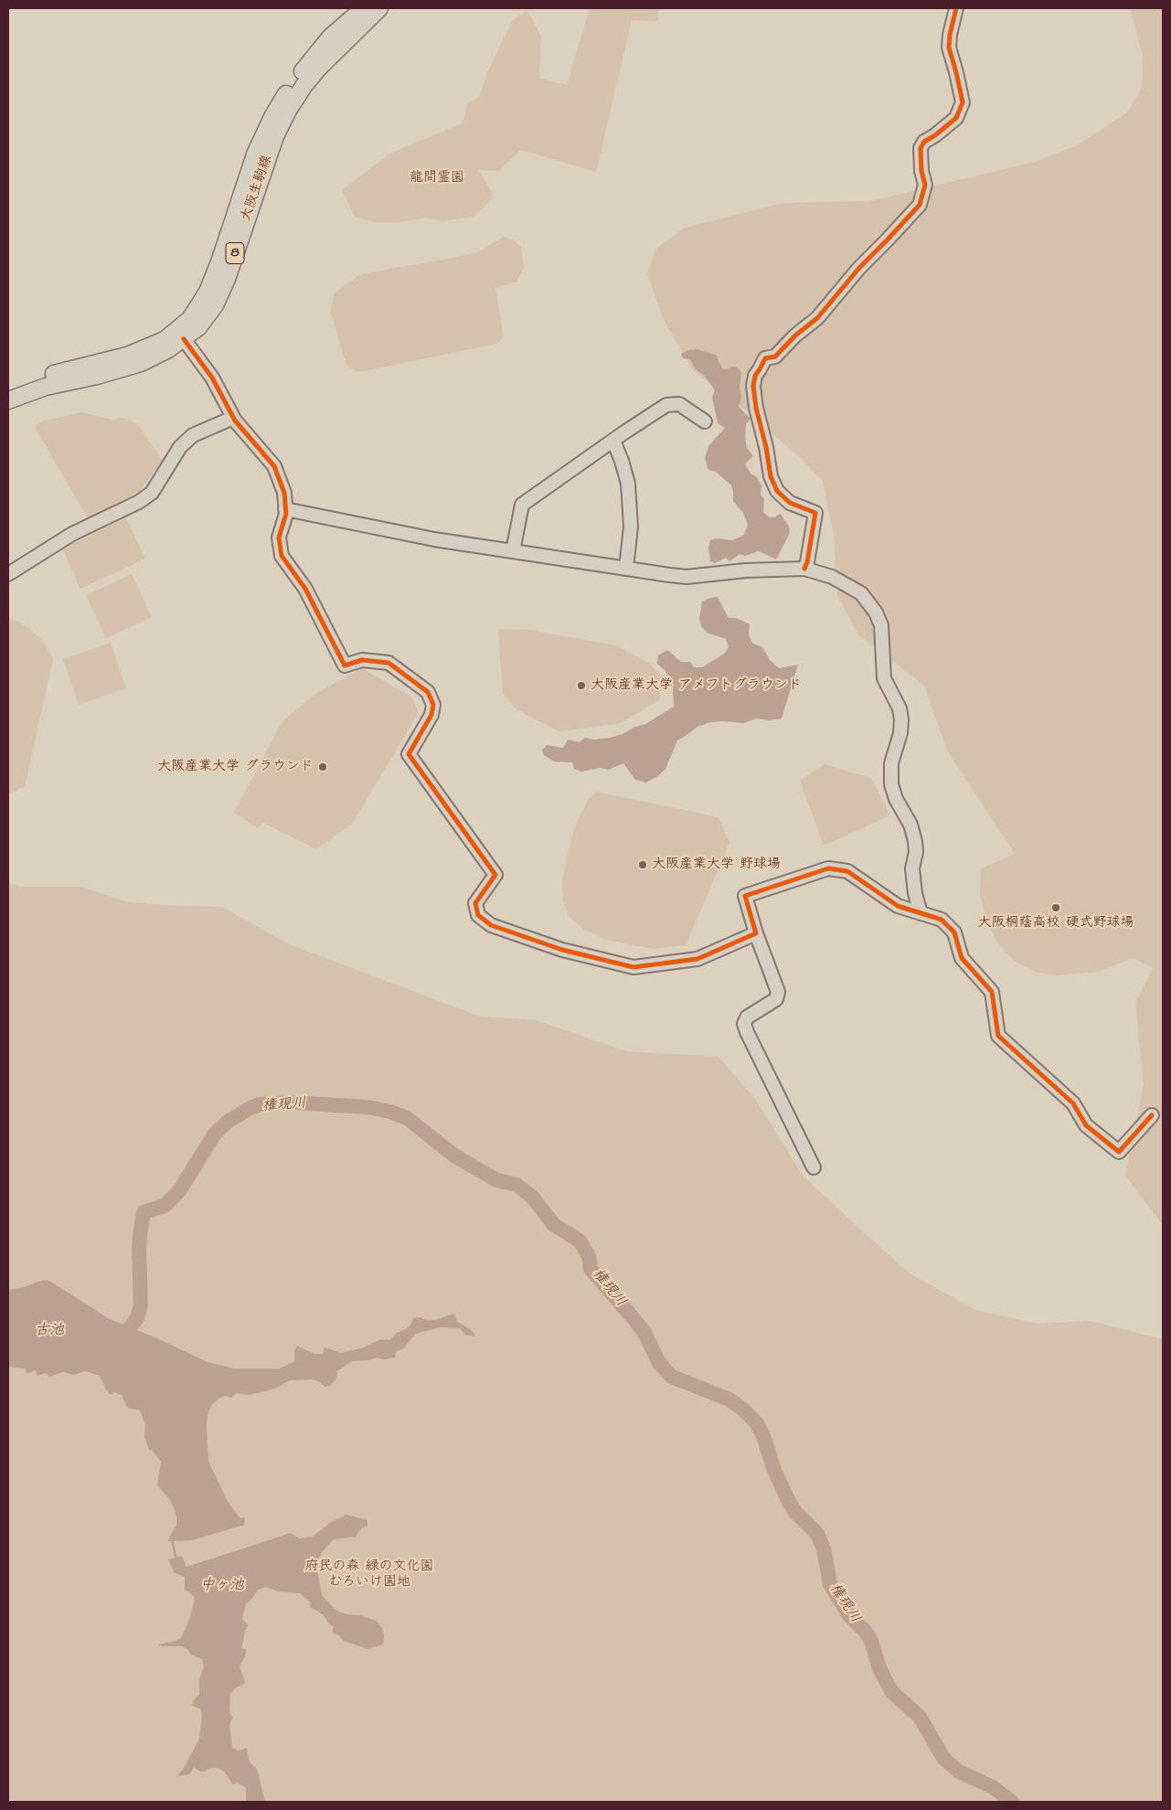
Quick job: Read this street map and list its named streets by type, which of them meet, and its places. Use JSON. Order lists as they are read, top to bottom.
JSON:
{
  "streets": {
    "main road": ["大阪生駒線", "8"]
  },
  "water": ["権現川", "古池", "中ヶ池"],
  "parks": ["龍間霊園", "府民の森 緑の文化園 むろいけ園地"],
  "places": [
    "大阪産業大学 アメフトグラウンド",
    "大阪産業大学 グラウンド",
    "大阪産業大学 野球場",
    "大阪桐蔭高校 硬式野球場"
  ]
}
